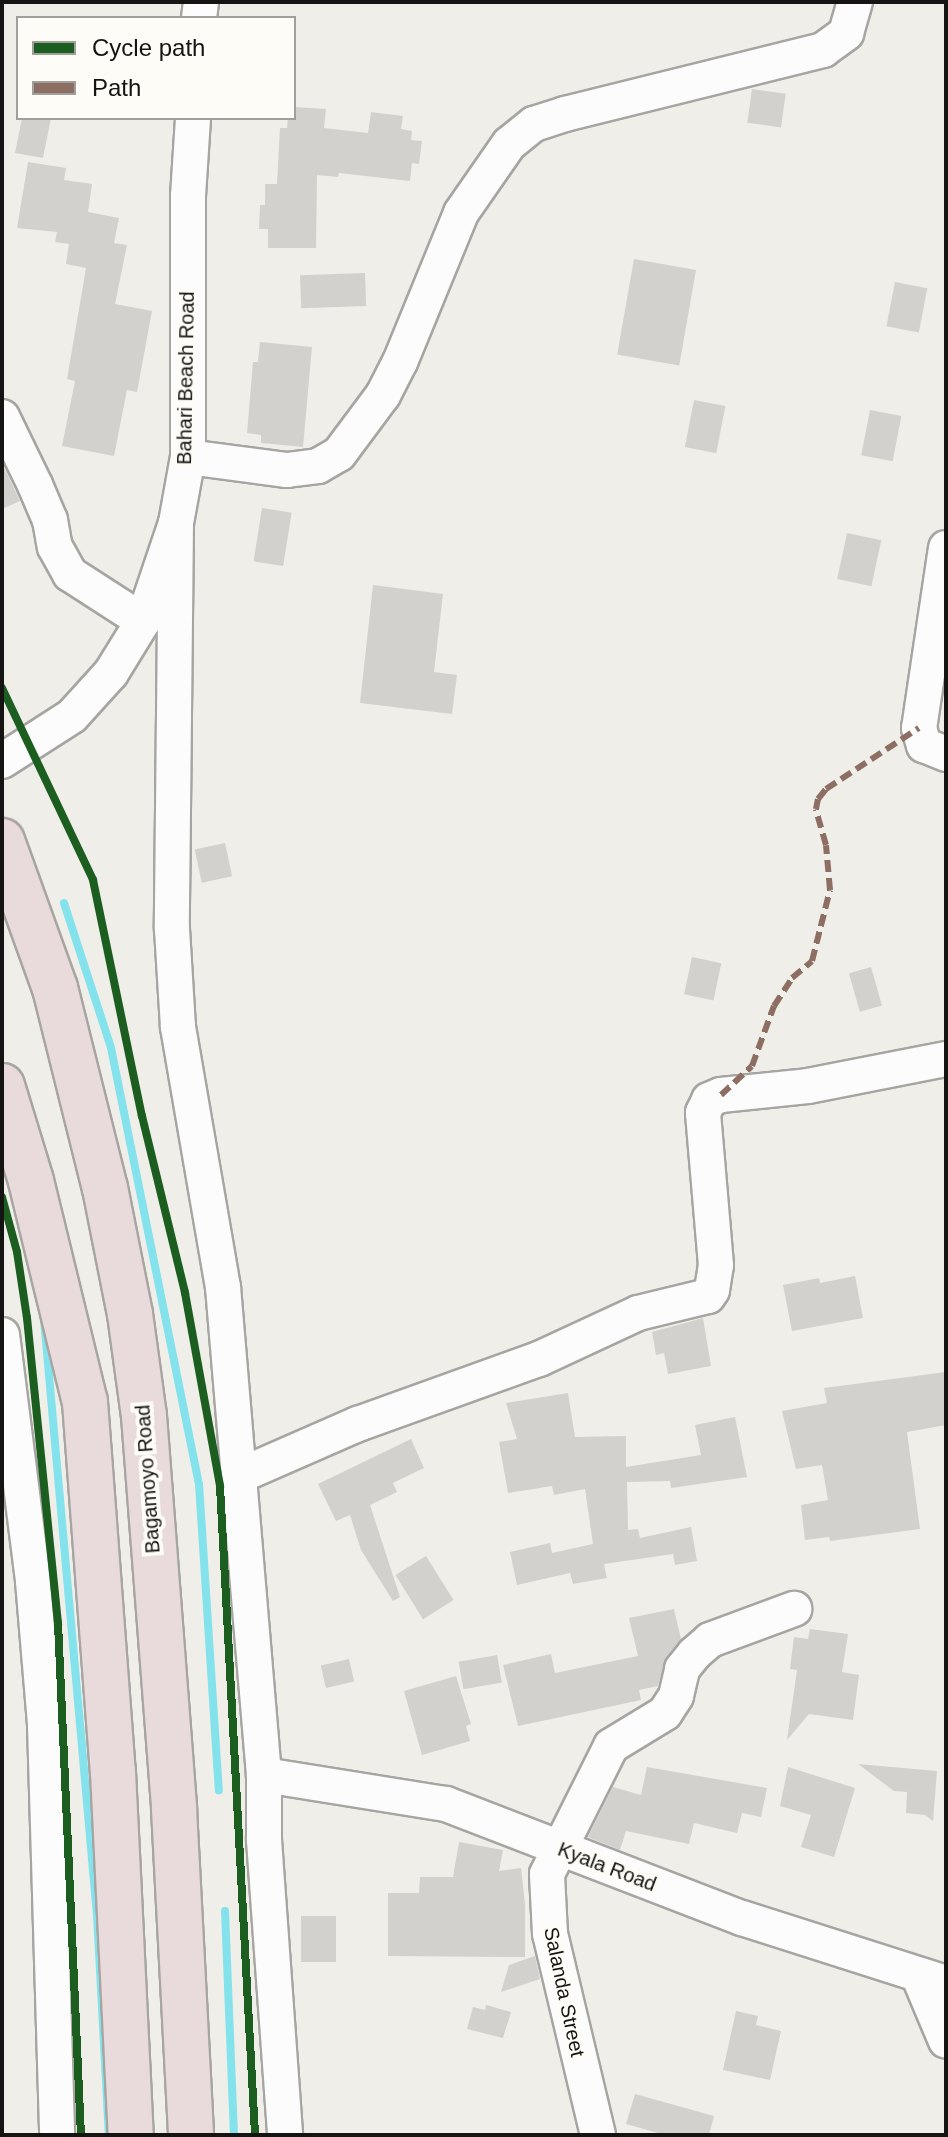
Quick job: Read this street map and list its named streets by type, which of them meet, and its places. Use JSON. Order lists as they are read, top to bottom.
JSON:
{
  "streets": {
    "highway": ["Bagamoyo Road"],
    "street": ["Bahari Beach Road", "Kyala Road", "Salanda Street"]
  },
  "crossings": [
    ["Kyala Road", "Salanda Street"]
  ],
  "legend": ["Cycle path", "Path"]
}
